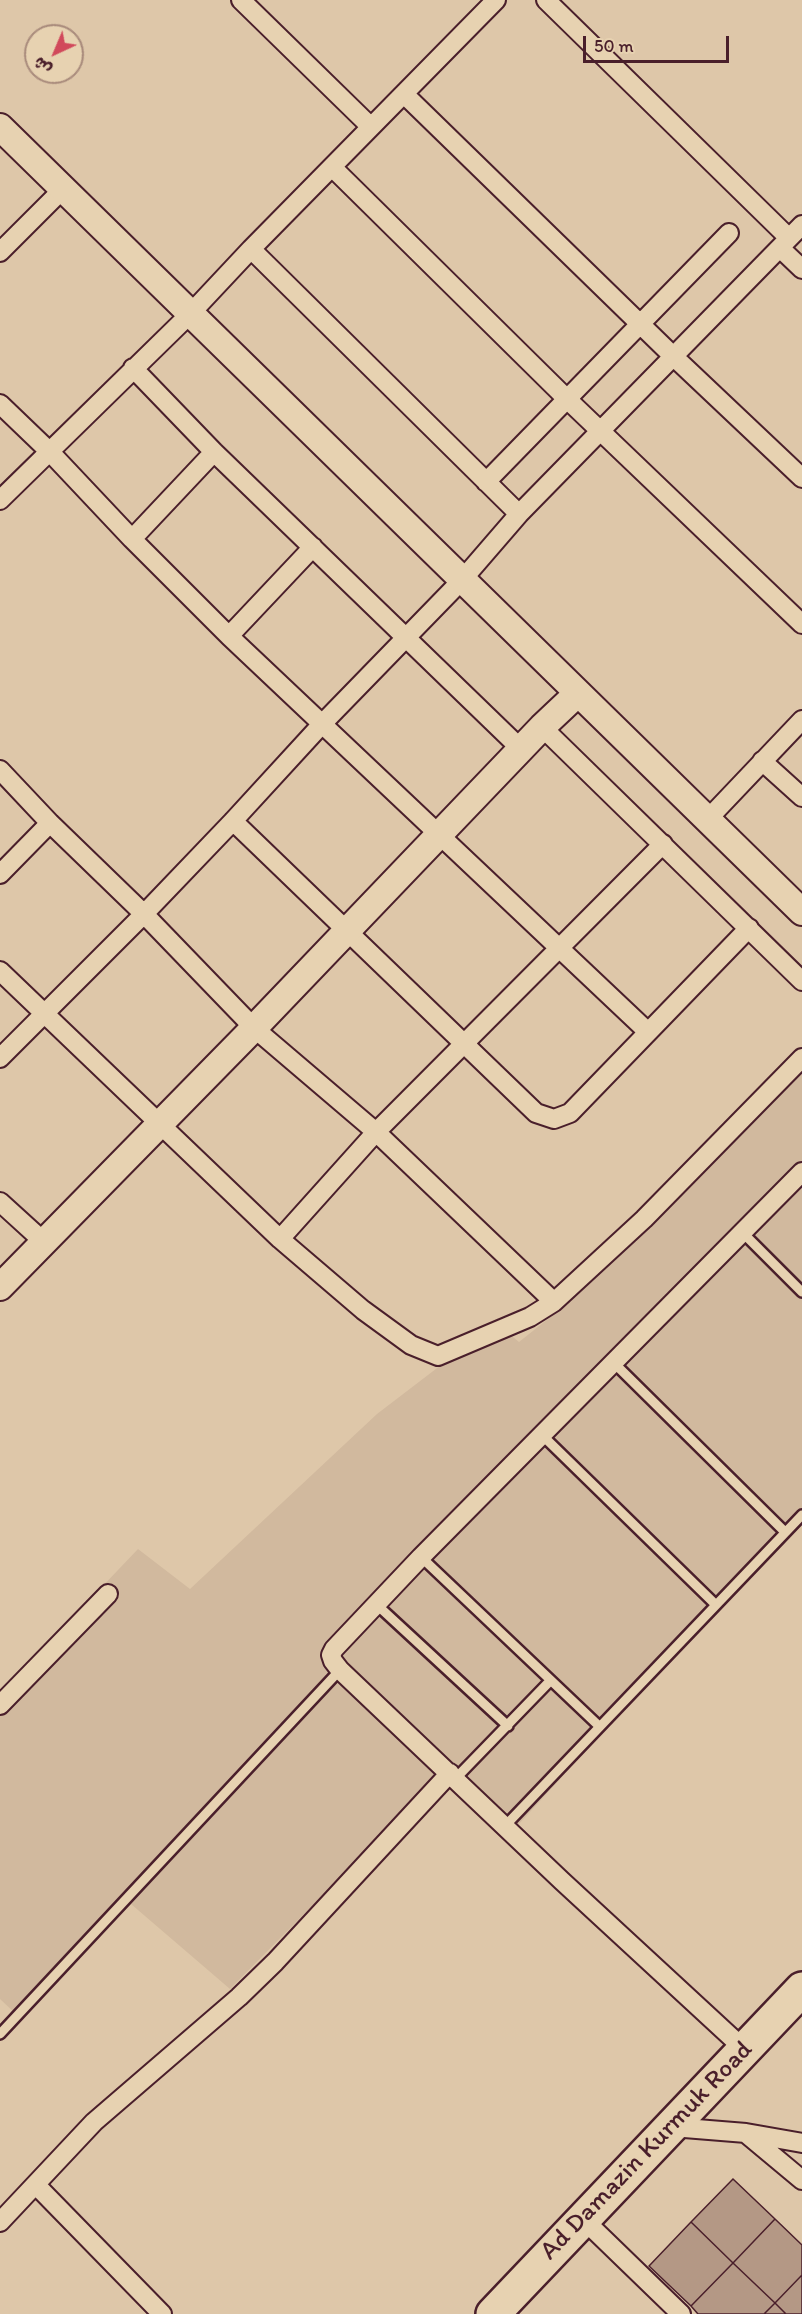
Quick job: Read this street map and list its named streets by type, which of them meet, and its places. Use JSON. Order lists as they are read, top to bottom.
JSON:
{
  "streets": {
    "highway": ["Ad Damazin Kurmuk Road"]
  },
  "scale_bar": "50 m",
  "north": "bottom left"
}
